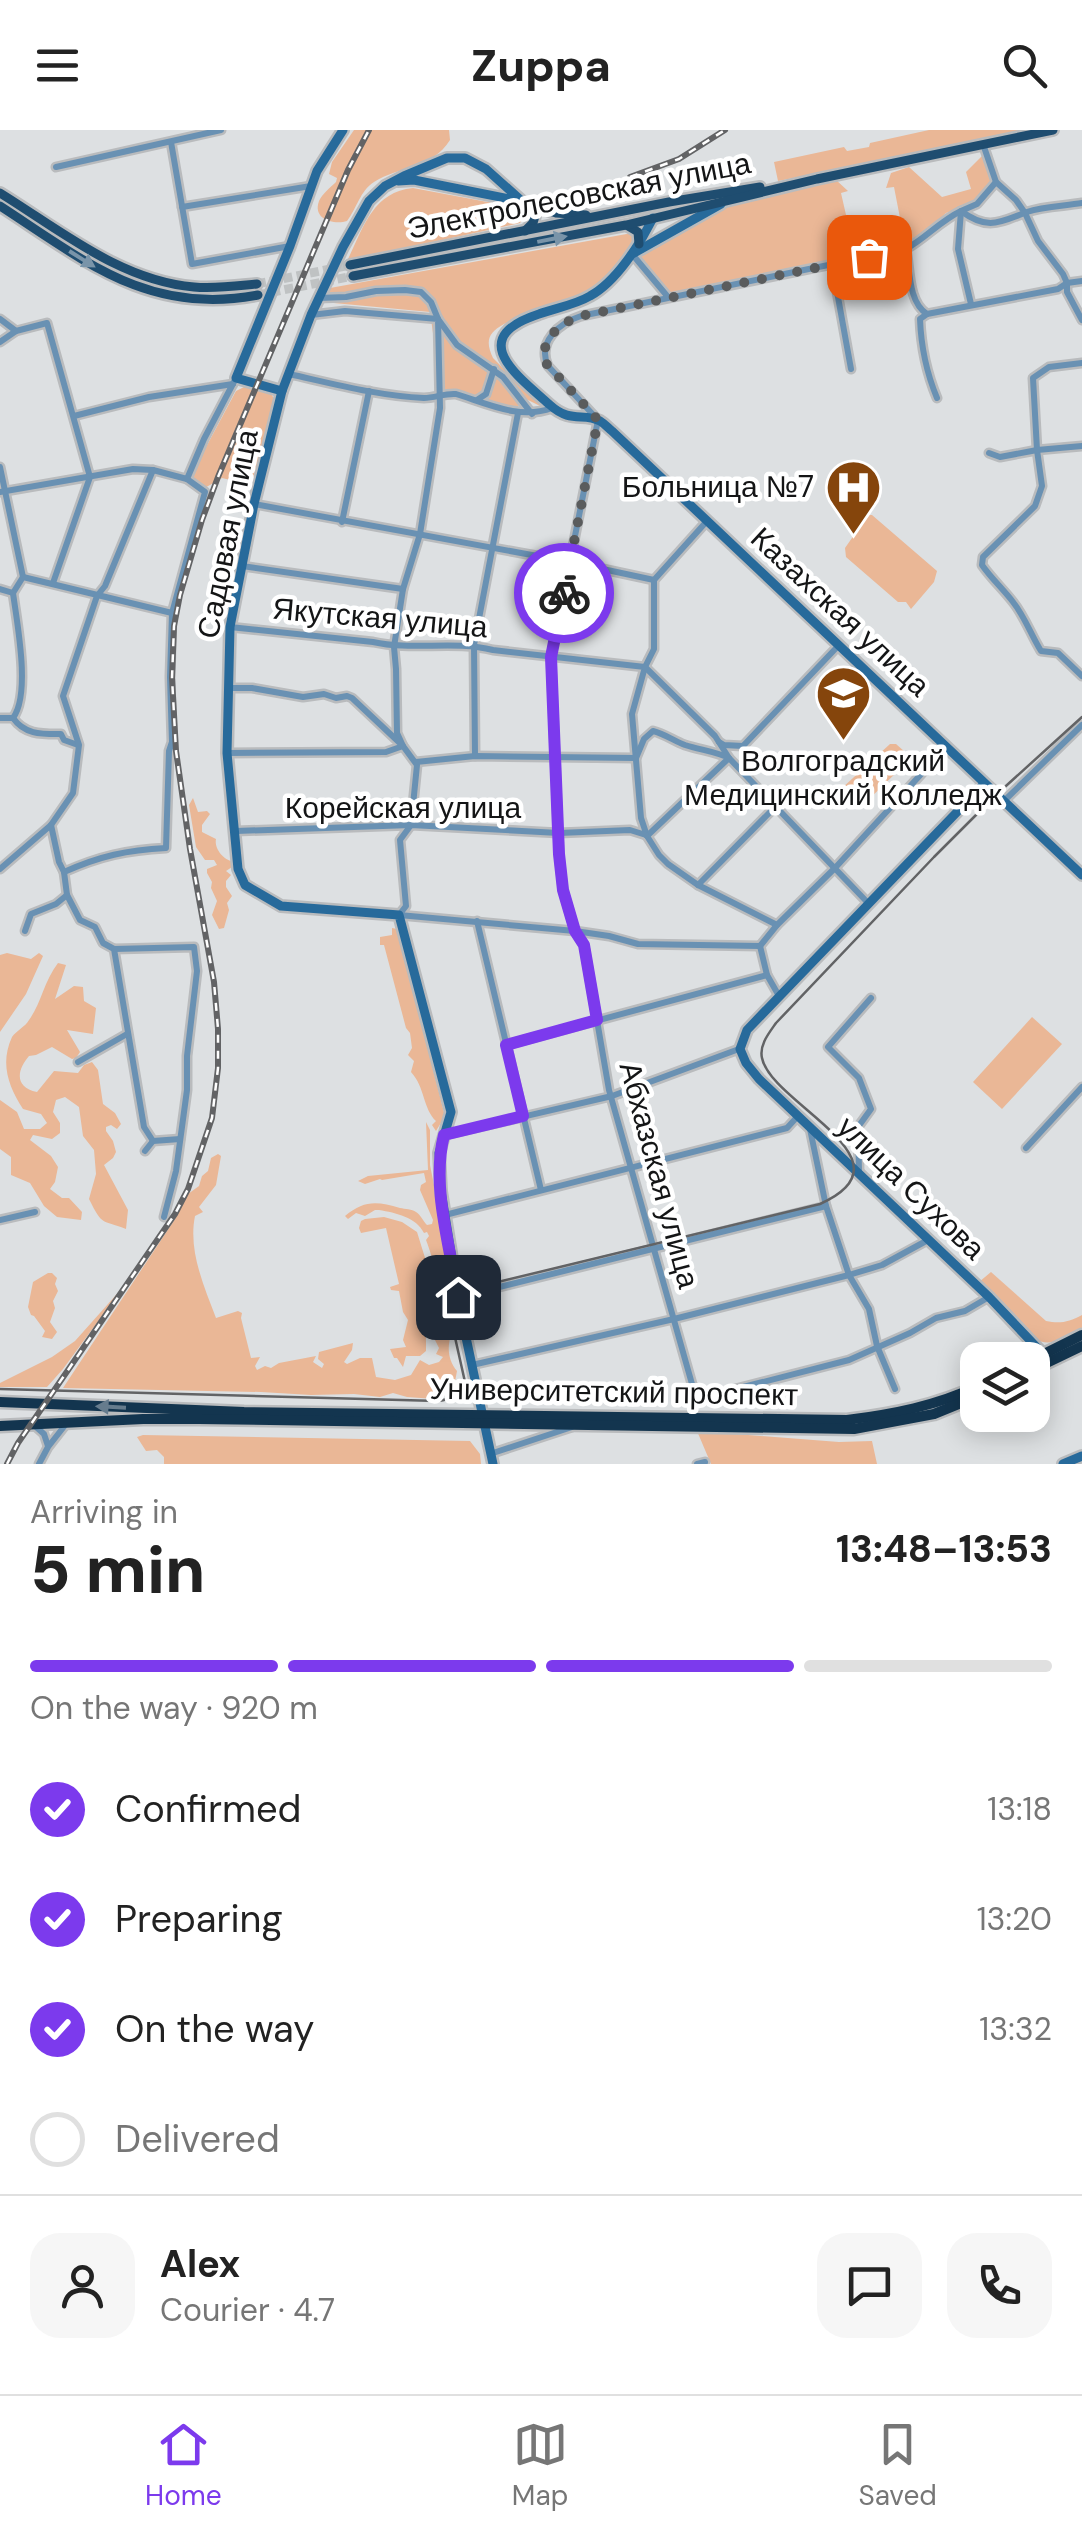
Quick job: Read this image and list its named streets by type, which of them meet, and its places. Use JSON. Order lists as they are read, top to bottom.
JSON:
{
  "streets": {
    "highway": ["Университетский проспект"],
    "main road": ["Электролесовская улица"],
    "street": [
      "Садовая улица",
      "Казахская улица",
      "Якутская улица",
      "Корейская улица",
      "Абхазская улица",
      "улица Сухова"
    ]
  },
  "crossings": [
    ["Садовая улица", "Якутская улица"],
    ["Садовая улица", "Корейская улица"],
    ["Казахская улица", "Абхазская улица"],
    ["Якутская улица", "Абхазская улица"],
    ["Корейская улица", "Абхазская улица"]
  ],
  "places": {
    "hospital": ["Больница №7"],
    "school or university": ["Волгоградский Медицинский Колледж"]
  },
  "page": {
    "header": "Zuppa",
    "heading": ["5 min", "Arriving in", "13:48–13:53"],
    "panel": ["Alex", "Courier · 4.7"],
    "bar": "On the way · 920 m",
    "list": [
      ["Confirmed", "13:18"],
      ["Preparing", "13:20"],
      ["On the way", "13:32"],
      "Delivered"
    ],
    "tabs": ["Home", "Map", "Saved"]
  }
}
